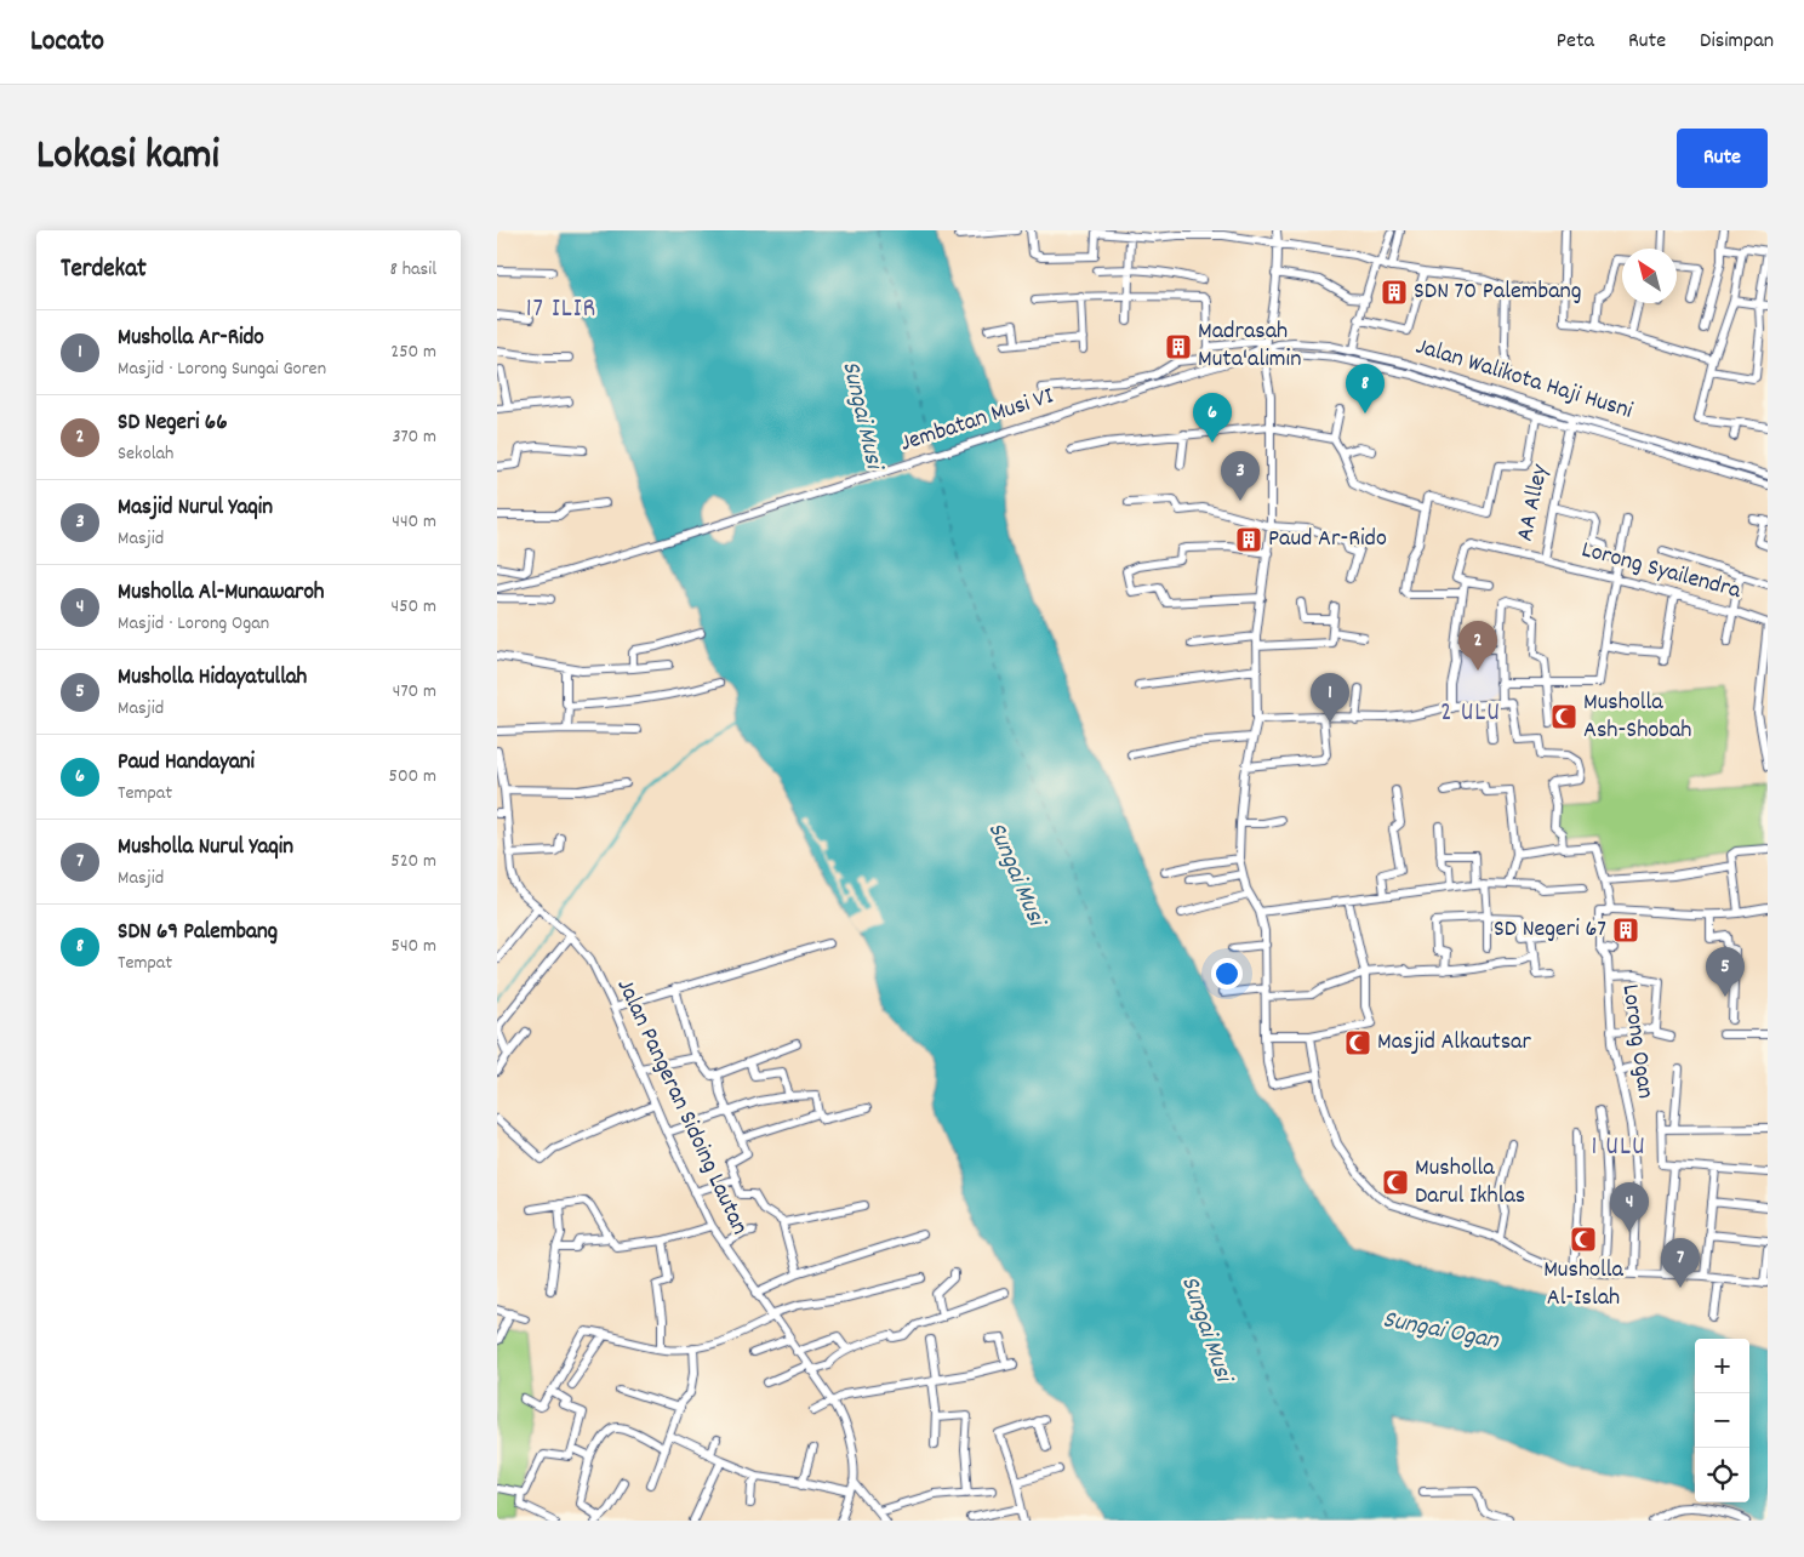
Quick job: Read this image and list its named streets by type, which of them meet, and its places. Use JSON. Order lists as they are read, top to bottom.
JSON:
{
  "streets": {
    "street": [
      "Jalan Walikota Haji Husni",
      "Jembatan Musi VI",
      "AA Alley",
      "Lorong Syailendra",
      "Lorong Ogan",
      "Jalan Pangeran Sidoing Lautan"
    ]
  },
  "crossings": [
    ["Jalan Walikota Haji Husni", "Jembatan Musi VI"],
    ["Jalan Walikota Haji Husni", "AA Alley"],
    ["AA Alley", "Lorong Syailendra"]
  ],
  "districts": ["17 ILIR", "2 ULU", "1 ULU"],
  "water": ["Sungai Musi", "Sungai Ogan"],
  "places": {
    "building": [
      "SDN 70 Palembang",
      "Madrasah Muta'alimin",
      "Paud Ar-Rido",
      "SD Negeri 67"
    ],
    "mosque": [
      "Musholla Ash-Shobah",
      "Masjid Alkautsar",
      "Musholla Darul Ikhlas",
      "Musholla Al-Islah"
    ]
  },
  "north": "top left",
  "page": {
    "header": "Locato",
    "nav": ["Peta", "Rute", "Disimpan"],
    "title": "Lokasi kami",
    "buttons": "Rute",
    "heading": ["Terdekat", "8 hasil"],
    "list": [
      {
        "mark": "1",
        "name": "Musholla Ar-Rido",
        "note": "Masjid · Lorong Sungai Goren",
        "value": "250 m"
      },
      {
        "mark": "2",
        "name": "SD Negeri 66",
        "note": "Sekolah",
        "value": "370 m"
      },
      {
        "mark": "3",
        "name": "Masjid Nurul Yaqin",
        "note": "Masjid",
        "value": "440 m"
      },
      {
        "mark": "4",
        "name": "Musholla Al-Munawaroh",
        "note": "Masjid · Lorong Ogan",
        "value": "450 m"
      },
      {
        "mark": "5",
        "name": "Musholla Hidayatullah",
        "note": "Masjid",
        "value": "470 m"
      },
      {
        "mark": "6",
        "name": "Paud Handayani",
        "note": "Tempat",
        "value": "500 m"
      },
      {
        "mark": "7",
        "name": "Musholla Nurul Yaqin",
        "note": "Masjid",
        "value": "520 m"
      },
      {
        "mark": "8",
        "name": "SDN 69 Palembang",
        "note": "Tempat",
        "value": "540 m"
      }
    ],
    "pins": [
      "8",
      "6",
      "3",
      "2",
      "1",
      "5",
      "4",
      "7"
    ],
    "map_buttons": ["+", "−"]
  }
}
